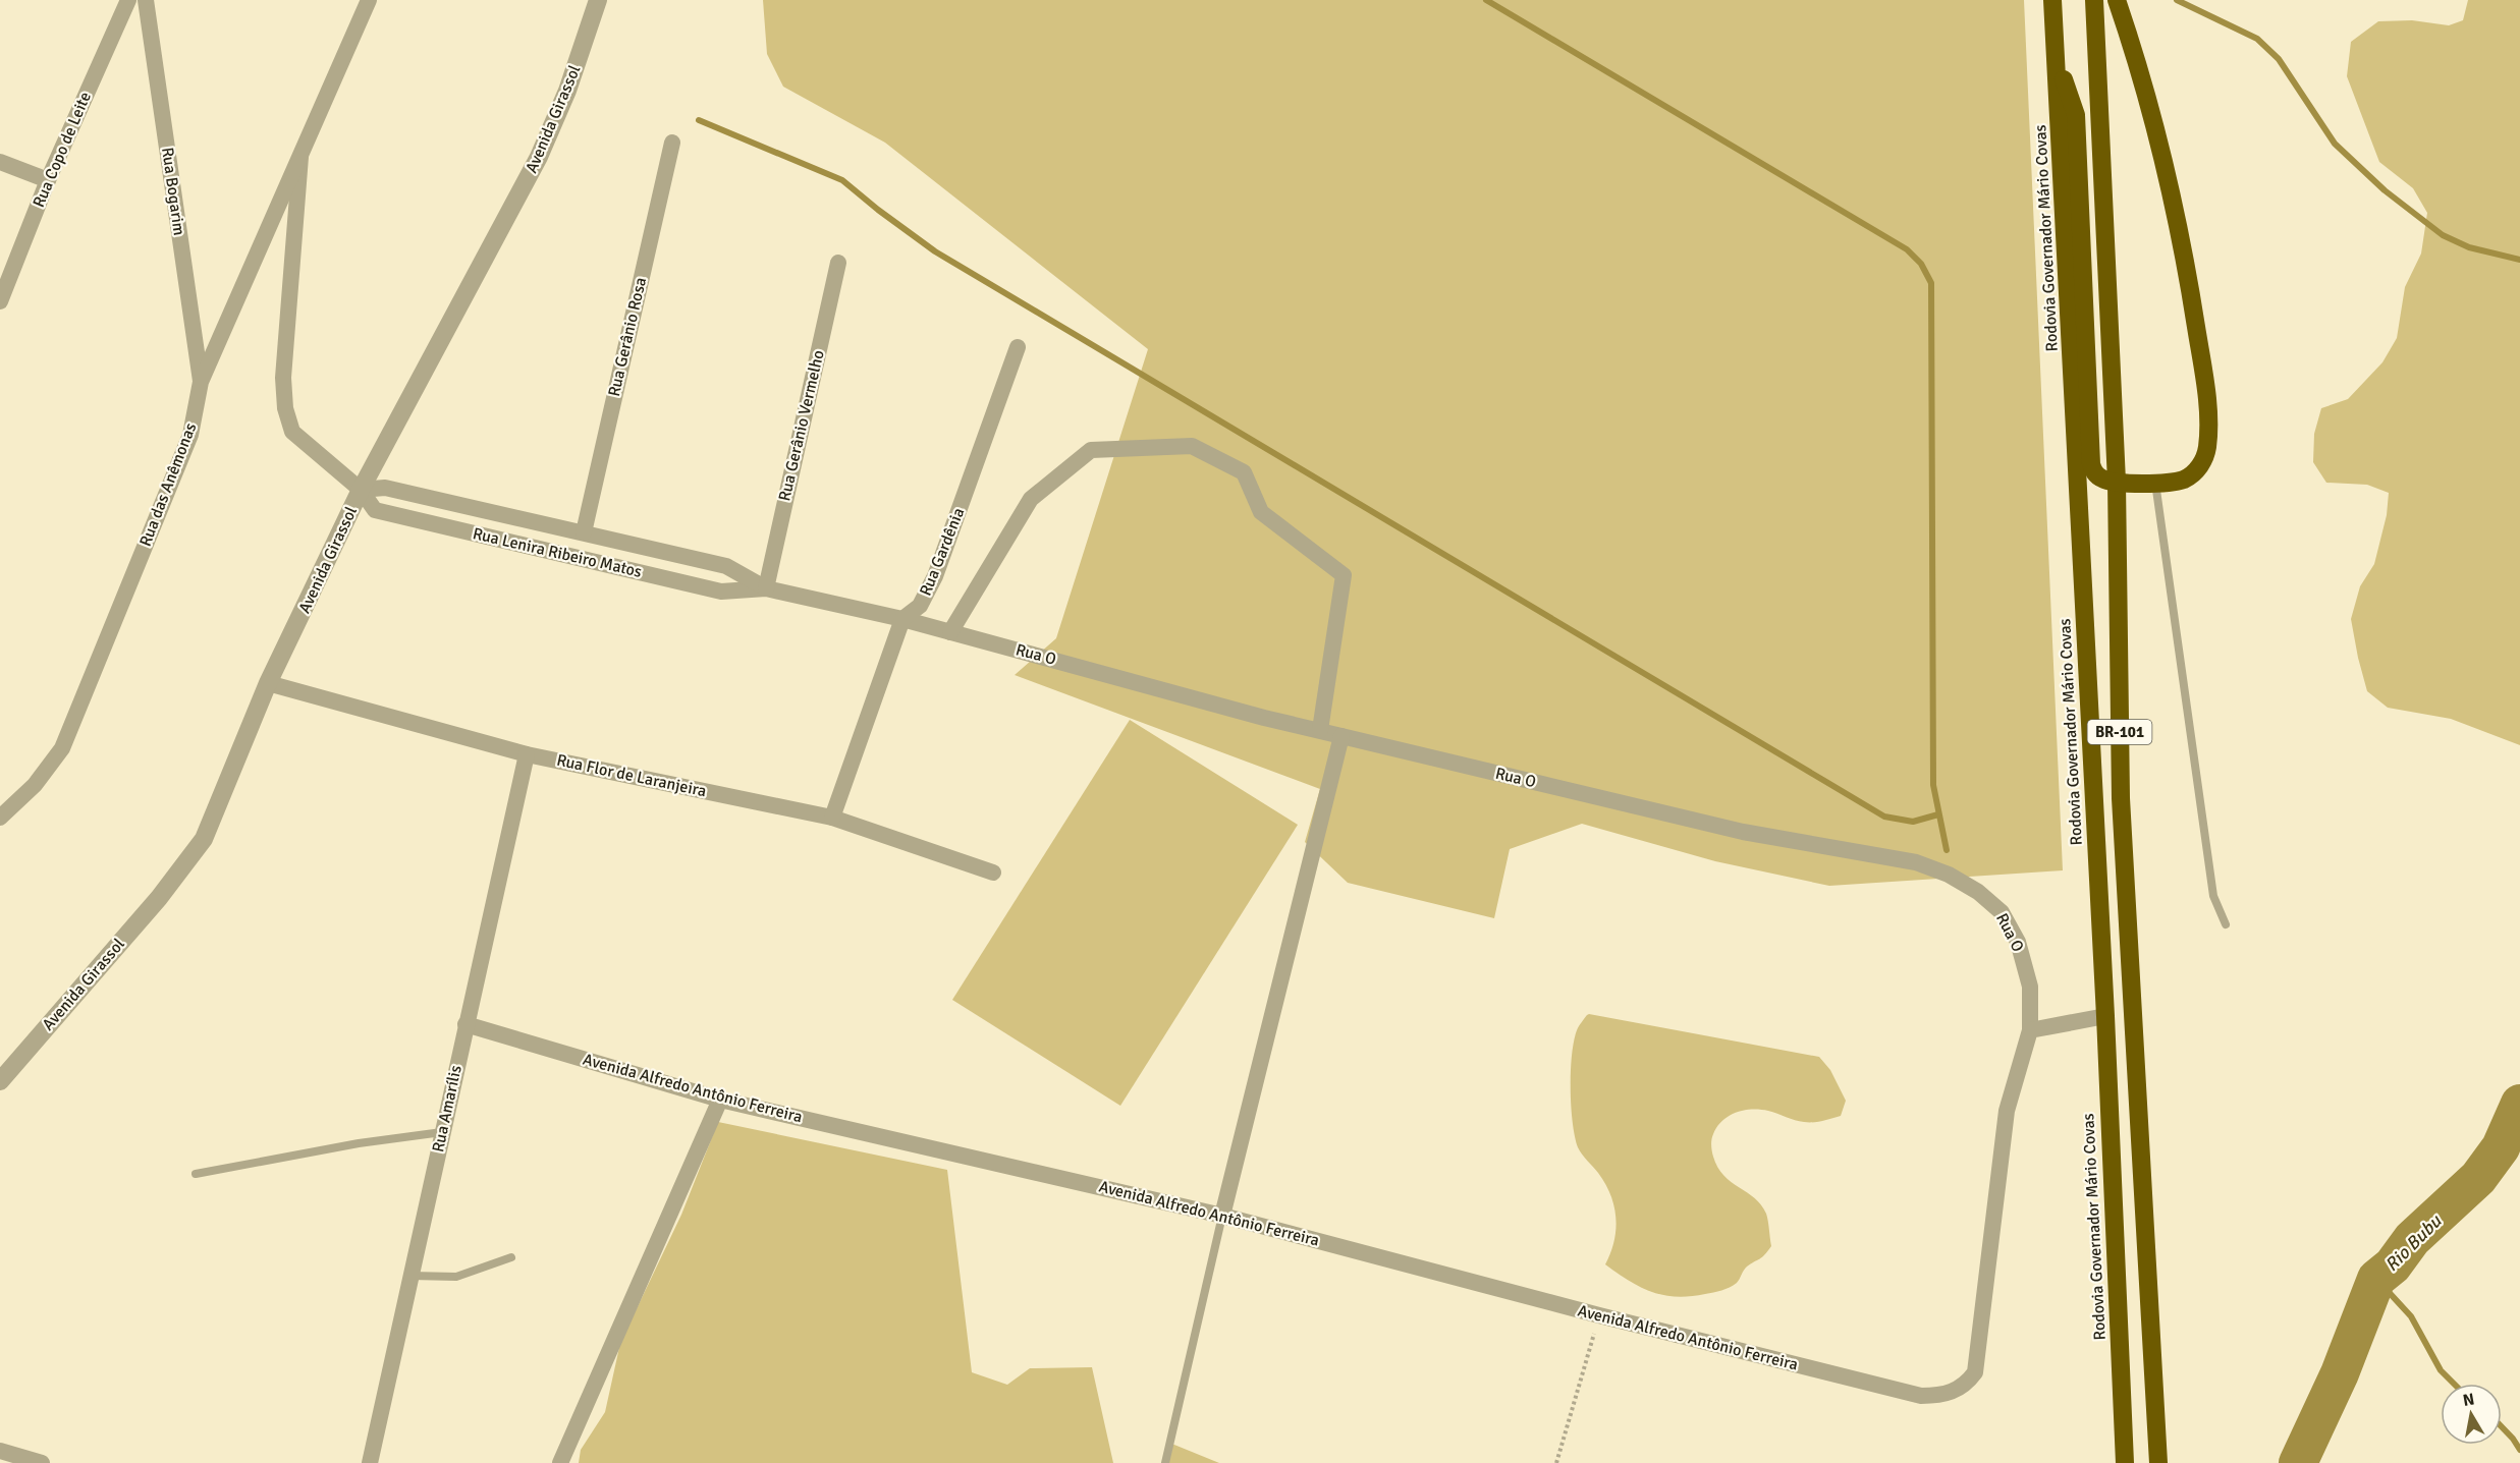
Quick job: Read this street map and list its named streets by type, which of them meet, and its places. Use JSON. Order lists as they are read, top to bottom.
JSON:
{
  "streets": {
    "highway": ["Rodovia Governador Mário Covas", "BR-101"],
    "street": [
      "Avenida Girassol",
      "Rua Copo de Leite",
      "Rua Bogarim",
      "Rua Gerânio Rosa",
      "Rua Gerânio Vermelho",
      "Rua das Anêmonas",
      "Rua Gardênia",
      "Rua Lenira Ribeiro Matos",
      "Rua O",
      "Rua Flor de Laranjeira",
      "Avenida Alfredo Antônio Ferreira",
      "Rua Amarílis"
    ]
  },
  "crossings": [
    ["Avenida Girassol", "Rua Lenira Ribeiro Matos"],
    ["Avenida Girassol", "Rua Flor de Laranjeira"],
    ["Rua Bogarim", "Rua das Anêmonas"],
    ["Rua Gerânio Rosa", "Rua Lenira Ribeiro Matos"],
    ["Rua Gerânio Vermelho", "Rua Lenira Ribeiro Matos"],
    ["Rua das Anêmonas", "Rua Lenira Ribeiro Matos"],
    ["Rua Gardênia", "Rua Lenira Ribeiro Matos"],
    ["Rua Gardênia", "Rua O"],
    ["Rua Gardênia", "Rua Flor de Laranjeira"],
    ["Rua Lenira Ribeiro Matos", "Rua O"],
    ["Rua O", "Avenida Alfredo Antônio Ferreira"],
    ["Rua Flor de Laranjeira", "Rua Amarílis"],
    ["Avenida Alfredo Antônio Ferreira", "Rua Amarílis"]
  ],
  "water": ["Rio Bubu"],
  "north": "top"
}
